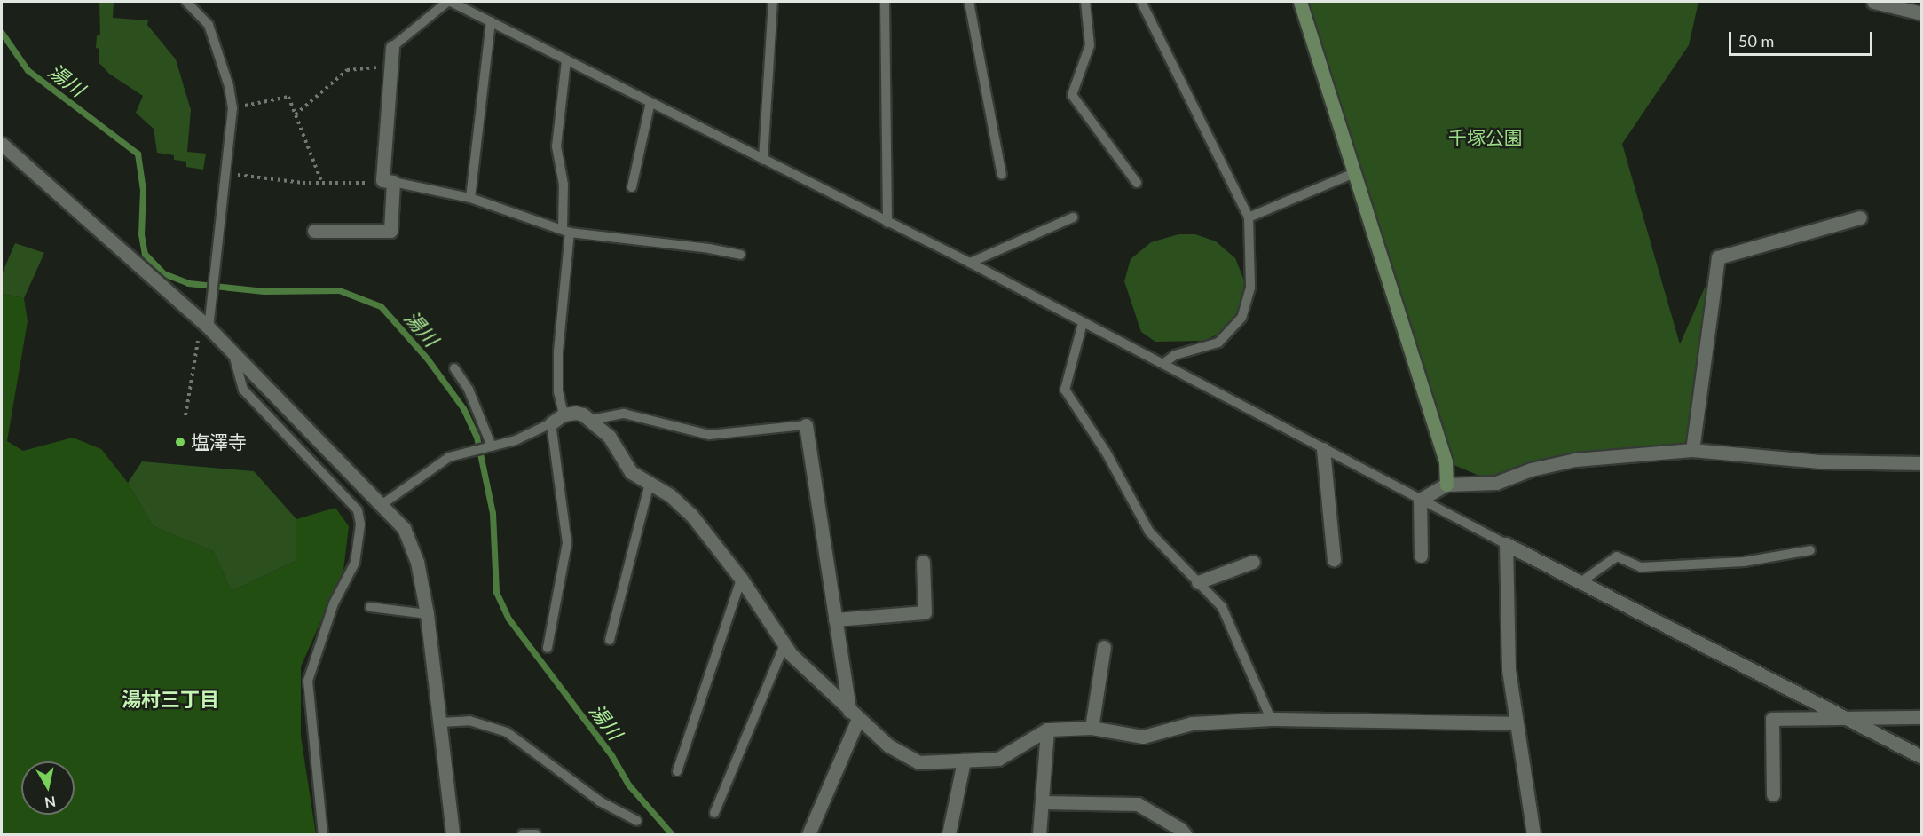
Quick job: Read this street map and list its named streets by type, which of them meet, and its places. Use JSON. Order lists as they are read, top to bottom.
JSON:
{
  "districts": ["湯村三丁目"],
  "water": ["湯川"],
  "parks": ["千塚公園"],
  "places": ["塩澤寺"],
  "scale_bar": "50 m",
  "north": "bottom"
}
